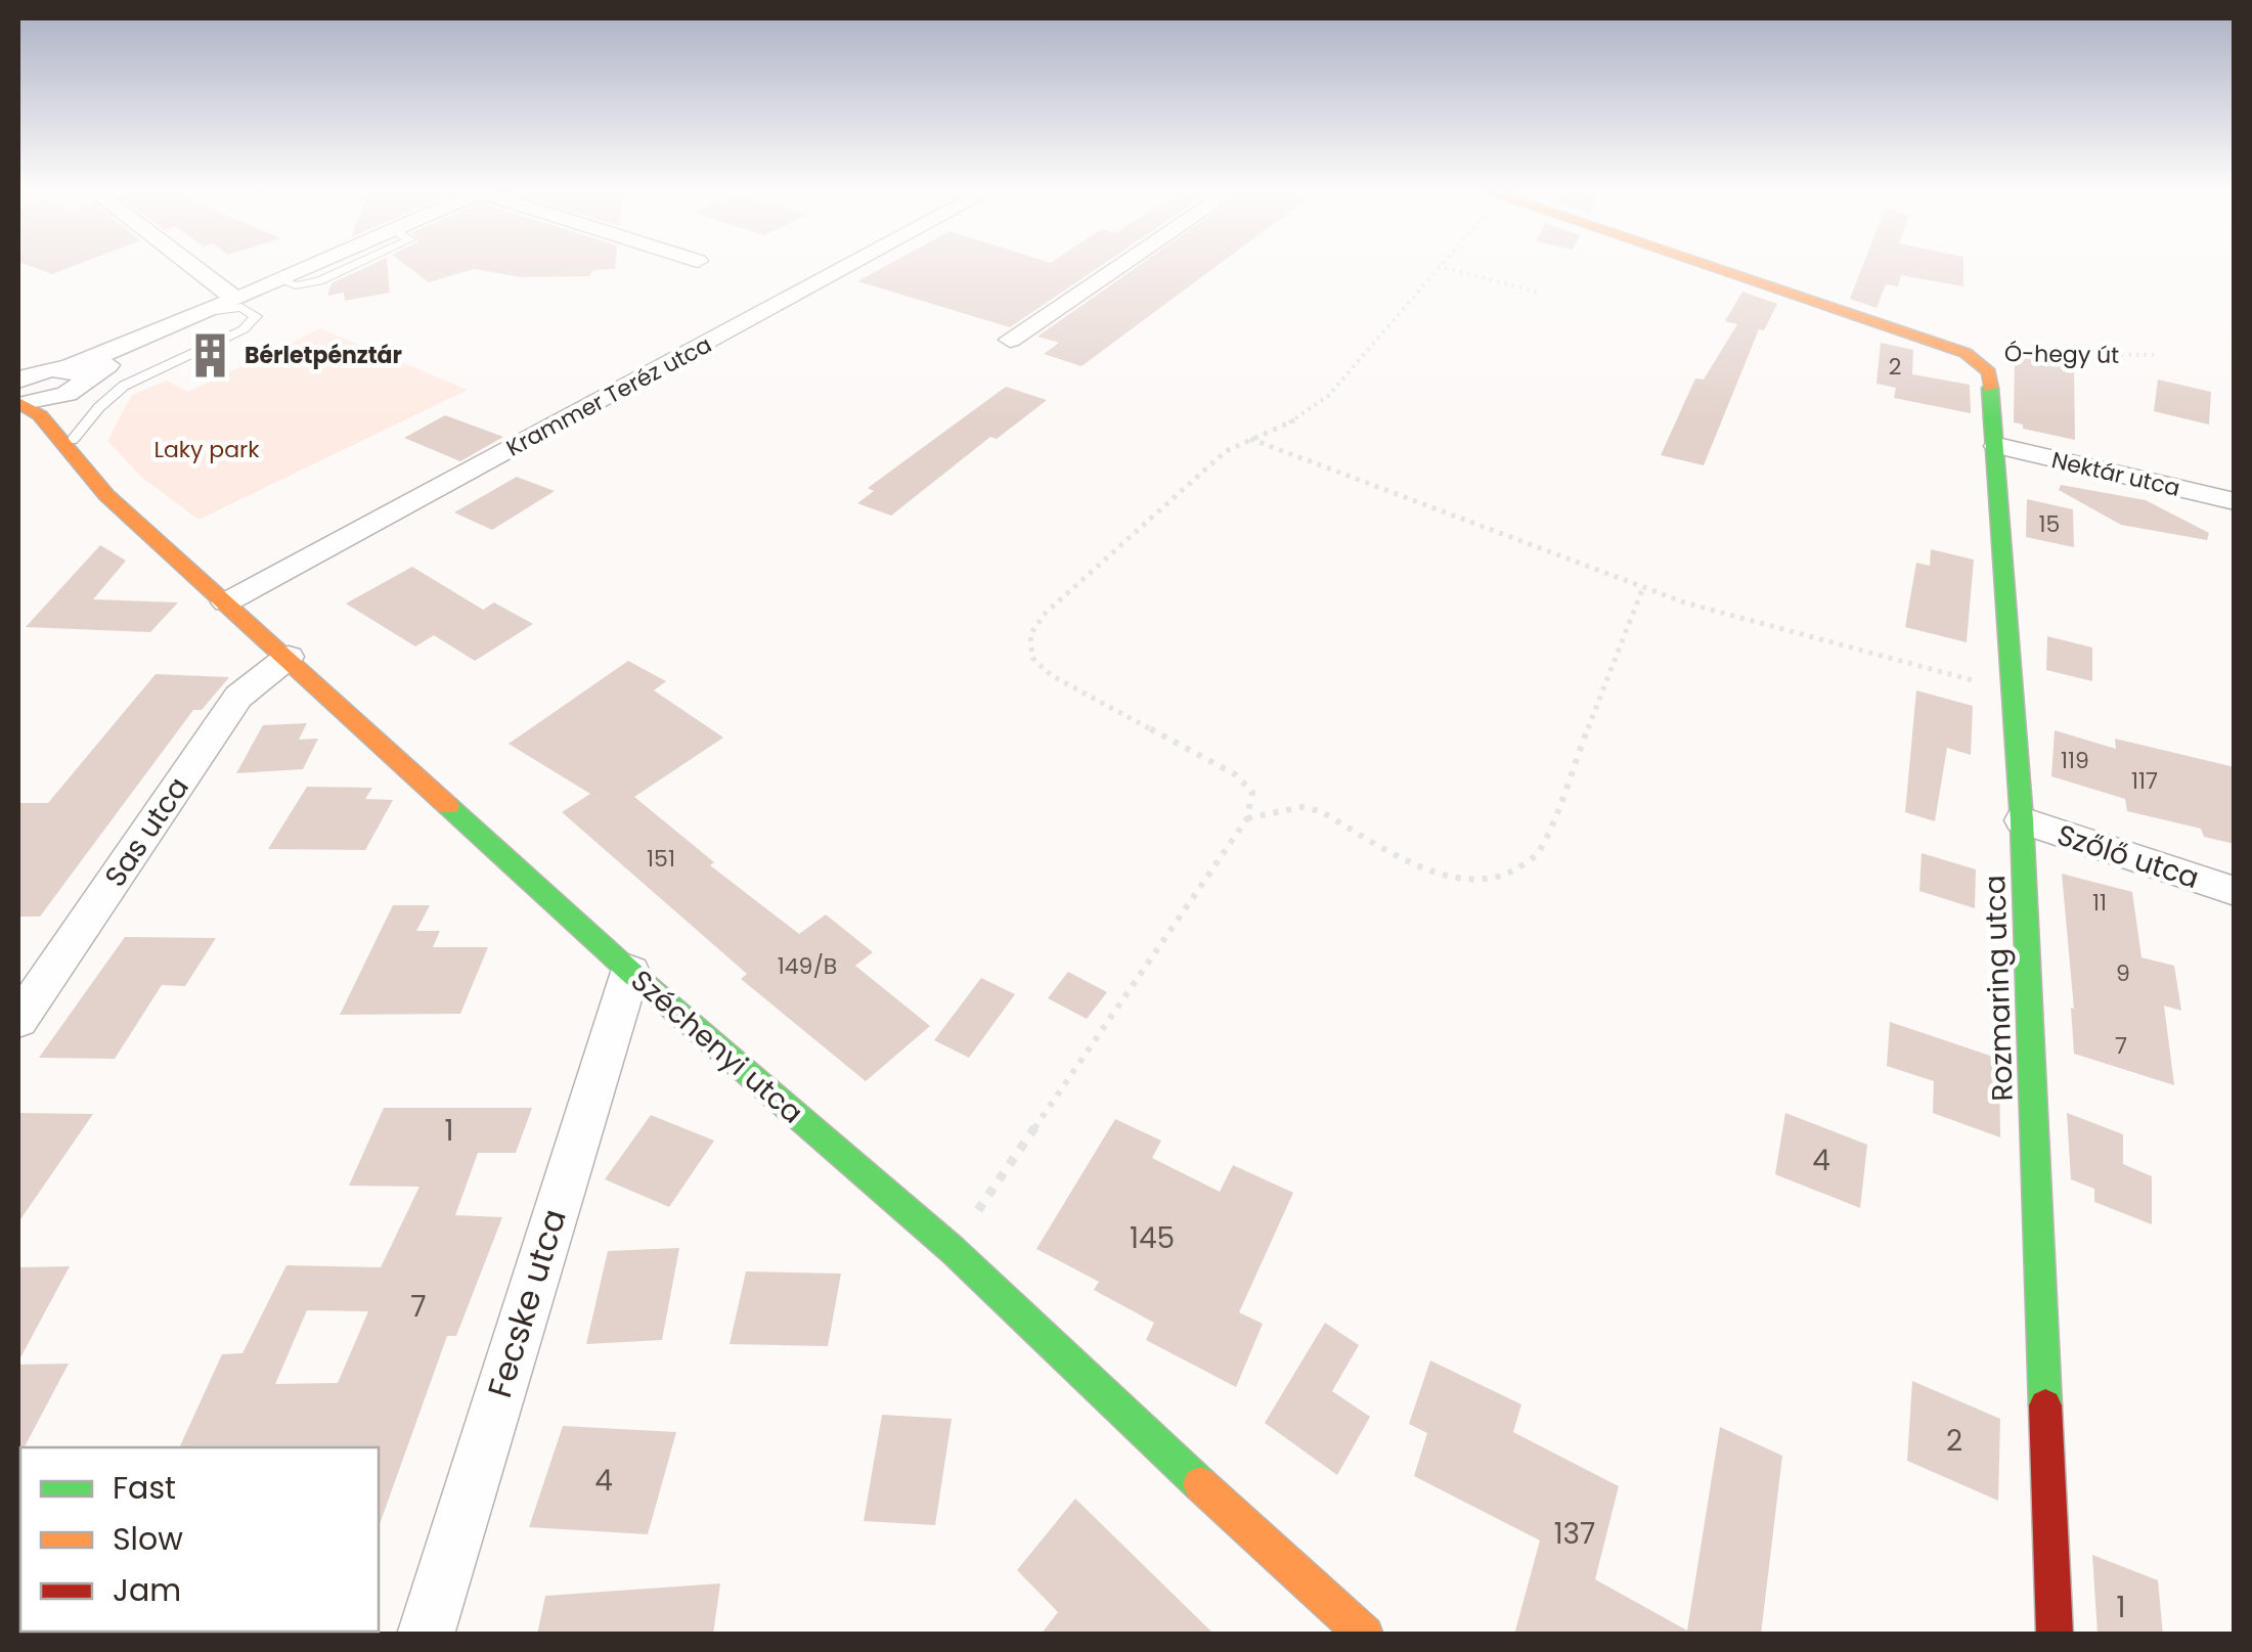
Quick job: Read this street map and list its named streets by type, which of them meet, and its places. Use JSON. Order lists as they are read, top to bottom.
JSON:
{
  "streets": {
    "street": [
      "Krammer Teréz utca",
      "Nektár utca",
      "Sas utca",
      "Szőlő utca",
      "Rozmaring utca",
      "Széchenyi utca",
      "Fecske utca"
    ],
    "path": ["Ó-hegy út"]
  },
  "crossings": [
    ["Ó-hegy út", "Rozmaring utca"],
    ["Krammer Teréz utca", "Széchenyi utca"],
    ["Nektár utca", "Rozmaring utca"],
    ["Sas utca", "Széchenyi utca"],
    ["Szőlő utca", "Rozmaring utca"],
    ["Széchenyi utca", "Fecske utca"]
  ],
  "parks": ["Laky park"],
  "places": {
    "building": ["Bérletpénztár"]
  },
  "house_numbers": [
    "2",
    "15",
    "119",
    "117",
    "151",
    "11",
    "149/B",
    "9",
    "7",
    "1",
    "4",
    "145",
    "7",
    "2",
    "4",
    "137",
    "1"
  ],
  "legend": ["Fast", "Slow", "Jam"]
}
